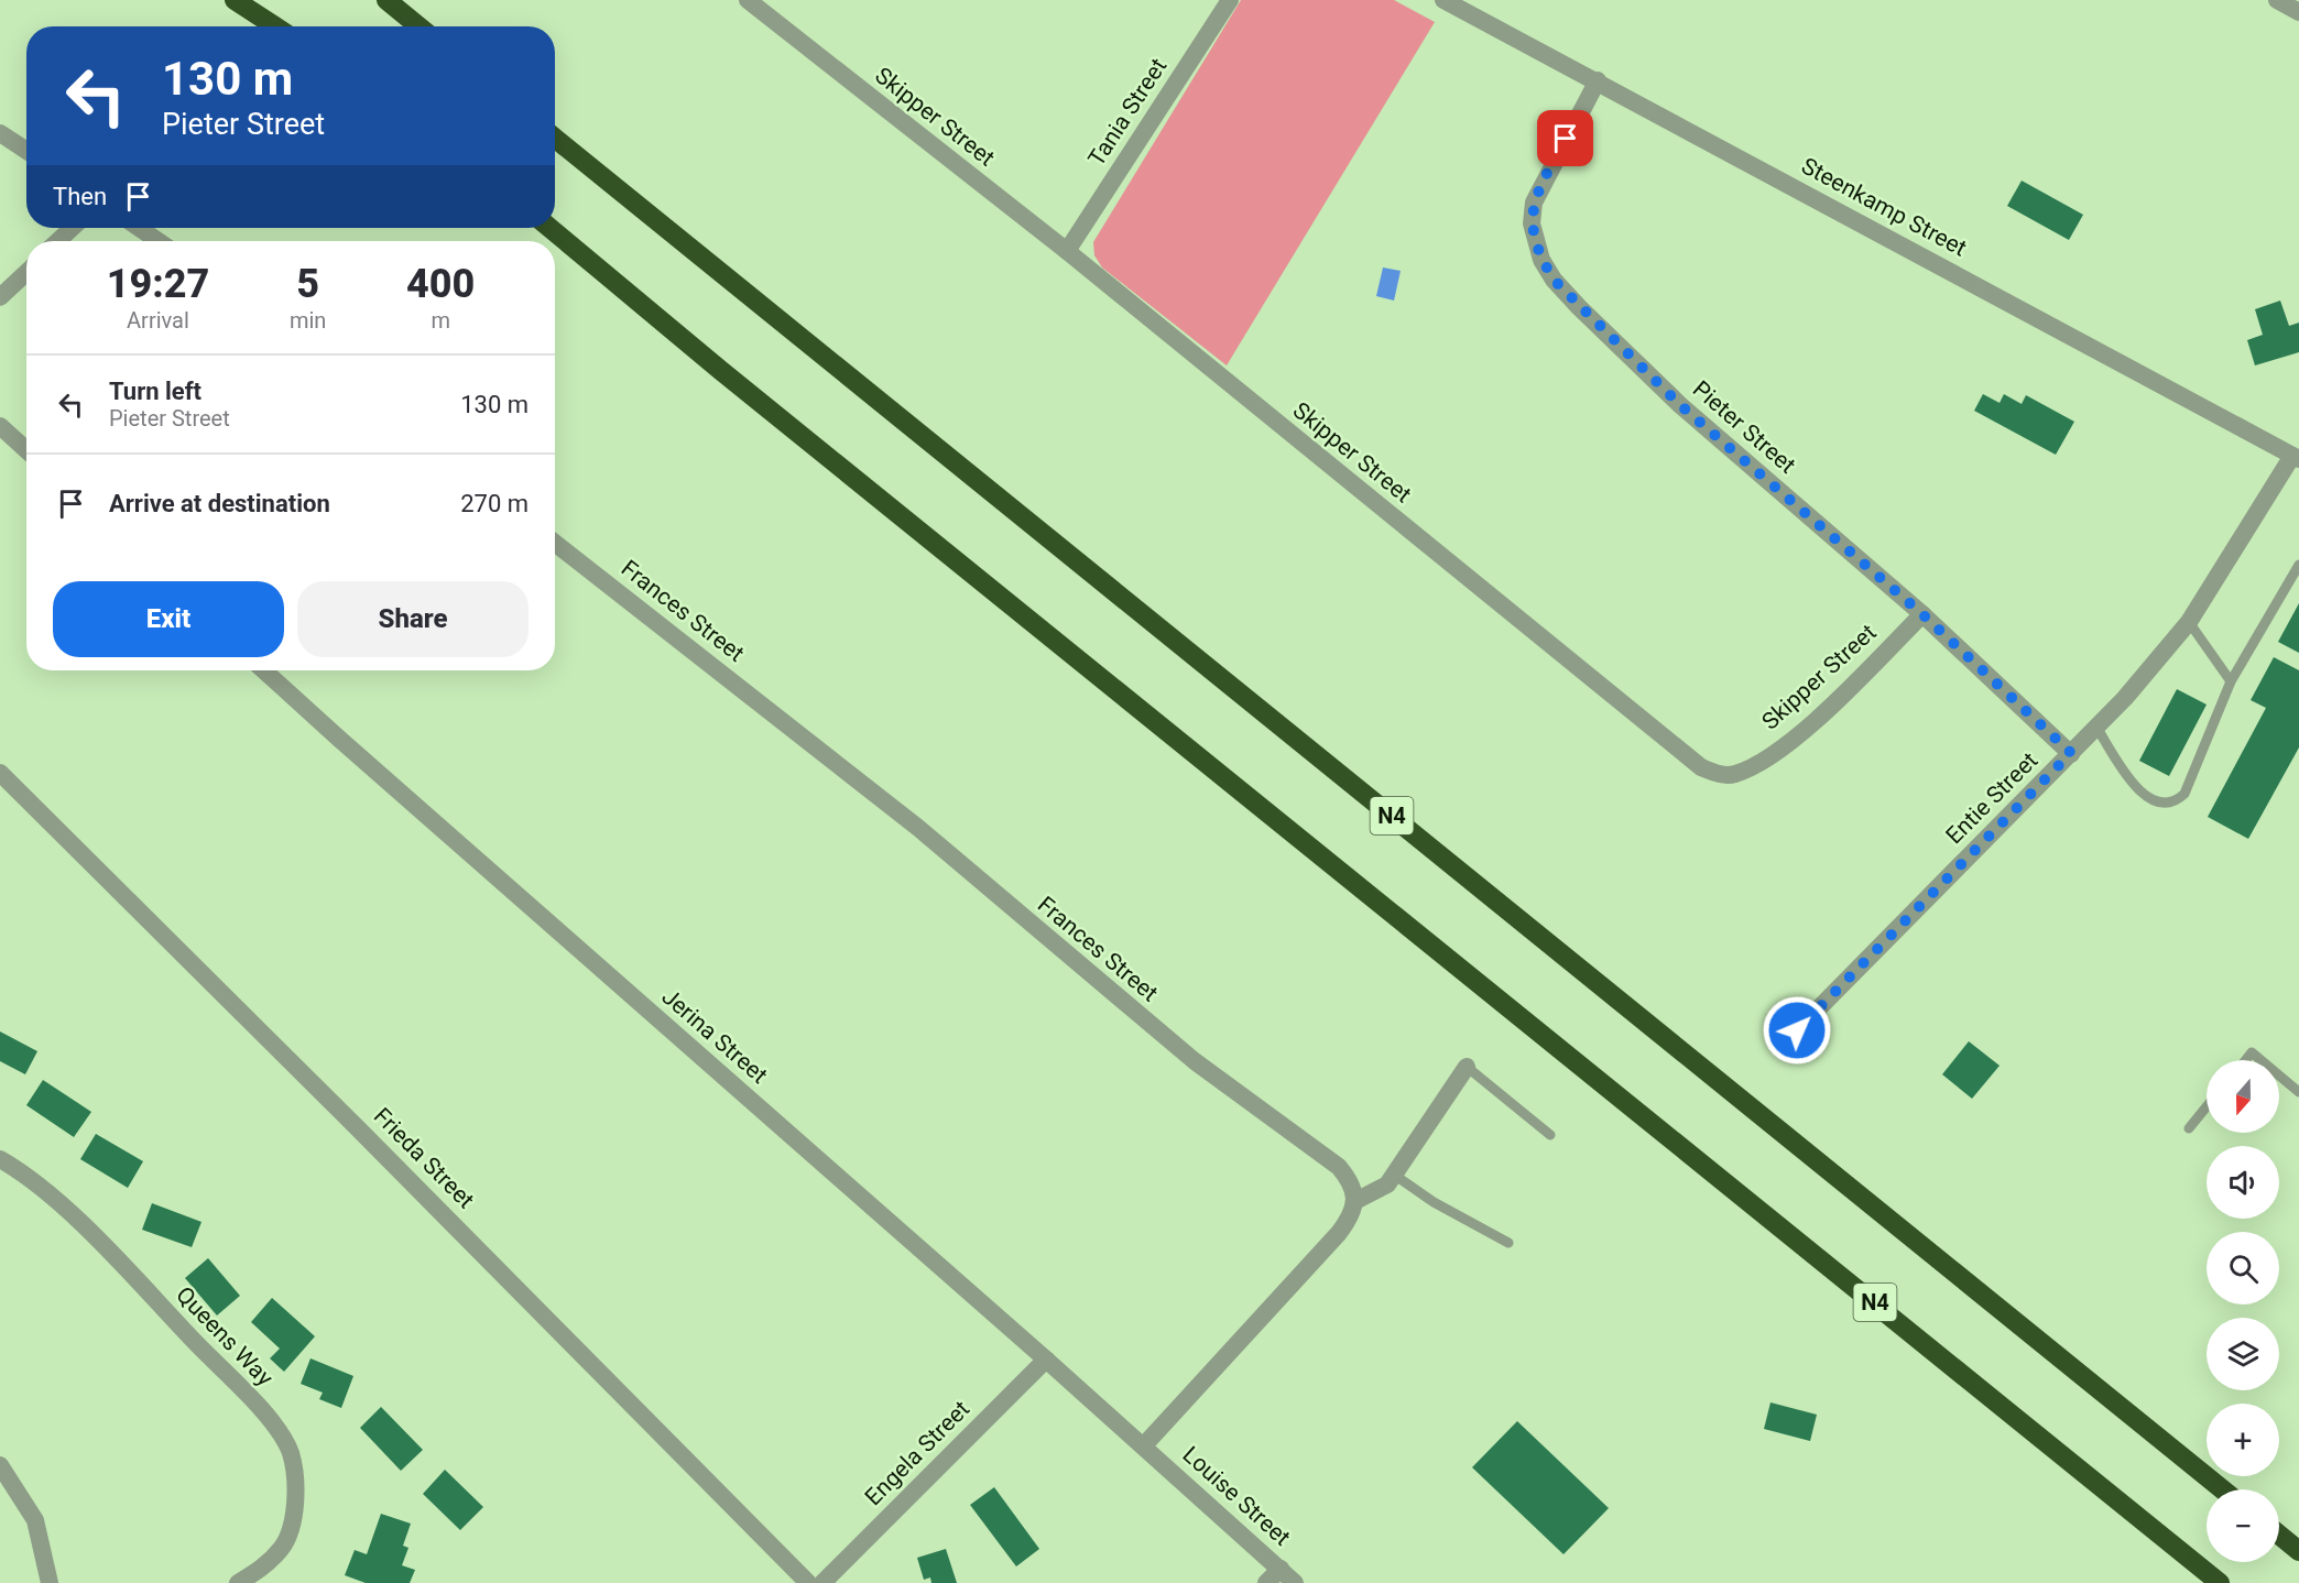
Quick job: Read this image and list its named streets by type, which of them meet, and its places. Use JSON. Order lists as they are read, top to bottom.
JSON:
{
  "streets": {
    "highway": ["N4"],
    "street": [
      "Tania Street",
      "Skipper Street",
      "Steenkamp Street",
      "Pieter Street",
      "Frances Street",
      "Entie Street",
      "Jerina Street",
      "Frieda Street",
      "Queens Way",
      "Engela Street",
      "Louise Street"
    ]
  },
  "crossings": [
    ["Tania Street", "Skipper Street"],
    ["Skipper Street", "Pieter Street"],
    ["Steenkamp Street", "Pieter Street"],
    ["Steenkamp Street", "Entie Street"],
    ["Pieter Street", "Entie Street"],
    ["Jerina Street", "Engela Street"],
    ["Jerina Street", "Louise Street"]
  ],
  "north": "bottom",
  "page": {
    "turn": ["130 m", "Pieter Street"],
    "then": "Then",
    "eta": [
      "19:27",
      "Arrival",
      "5",
      "min",
      "400",
      "m"
    ],
    "list": [
      {
        "name": "Turn left",
        "note": "Pieter Street",
        "value": "130 m"
      },
      {
        "name": "Arrive at destination",
        "value": "270 m"
      }
    ],
    "buttons": ["Exit", "Share"],
    "map_buttons": ["+", "−"]
  }
}
